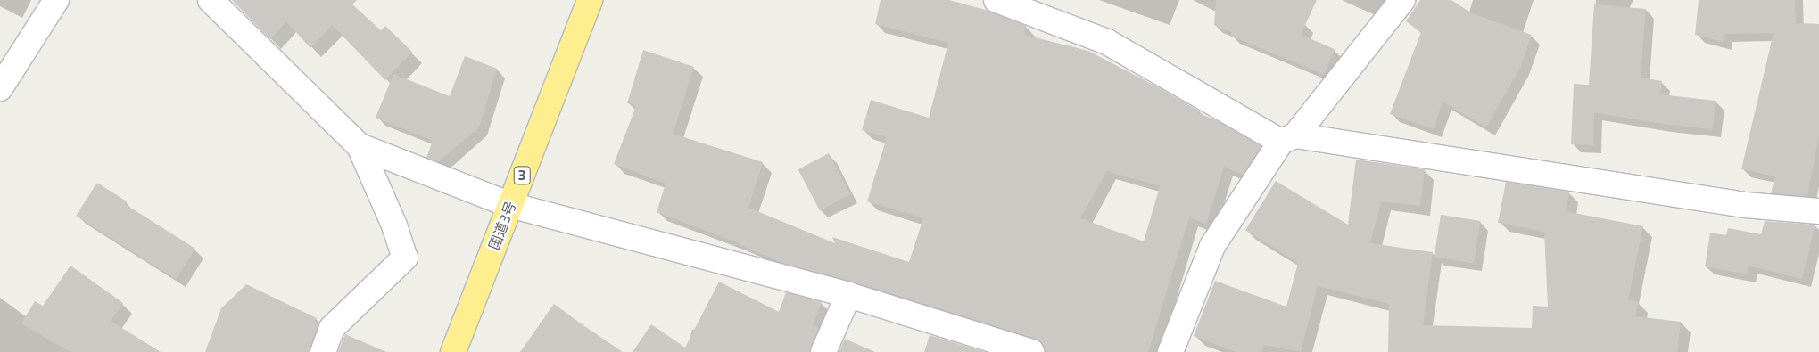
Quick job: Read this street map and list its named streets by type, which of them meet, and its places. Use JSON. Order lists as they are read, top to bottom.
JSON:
{
  "streets": {
    "highway": ["3", "国道3号"]
  }
}
